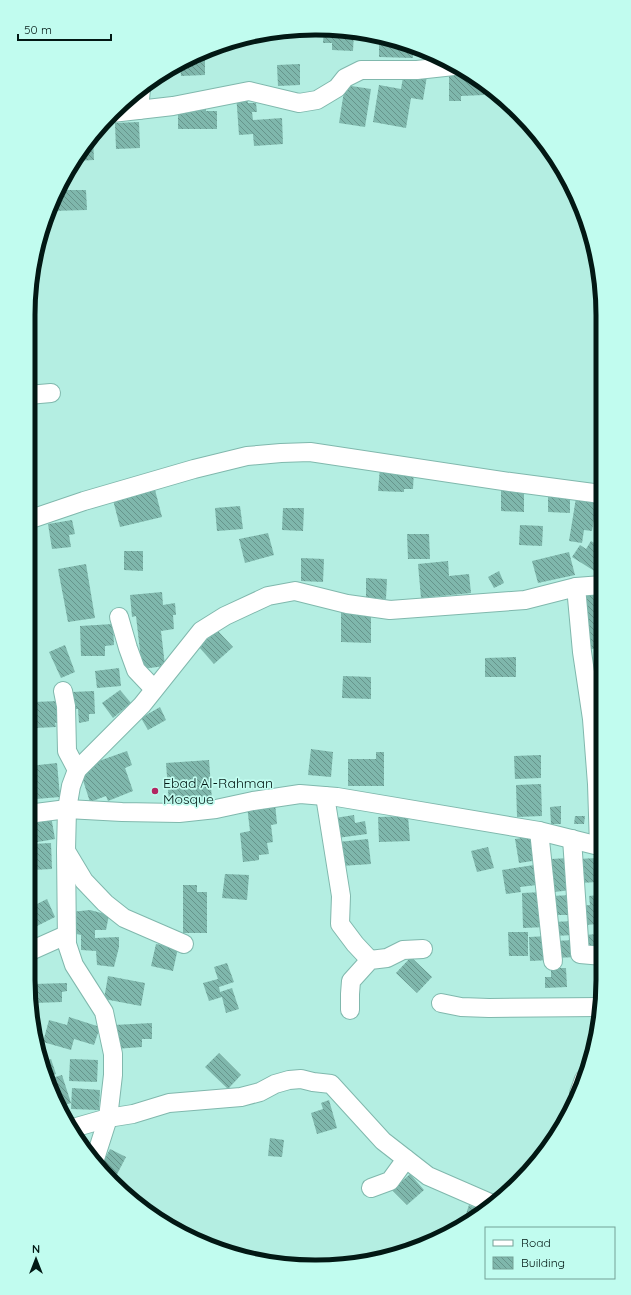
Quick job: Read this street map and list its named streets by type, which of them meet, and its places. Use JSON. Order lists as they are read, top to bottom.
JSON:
{
  "places": ["Ebad Al-Rahman Mosque"],
  "legend": ["Road", "Building"],
  "scale_bar": "50 m",
  "north": "top"
}
